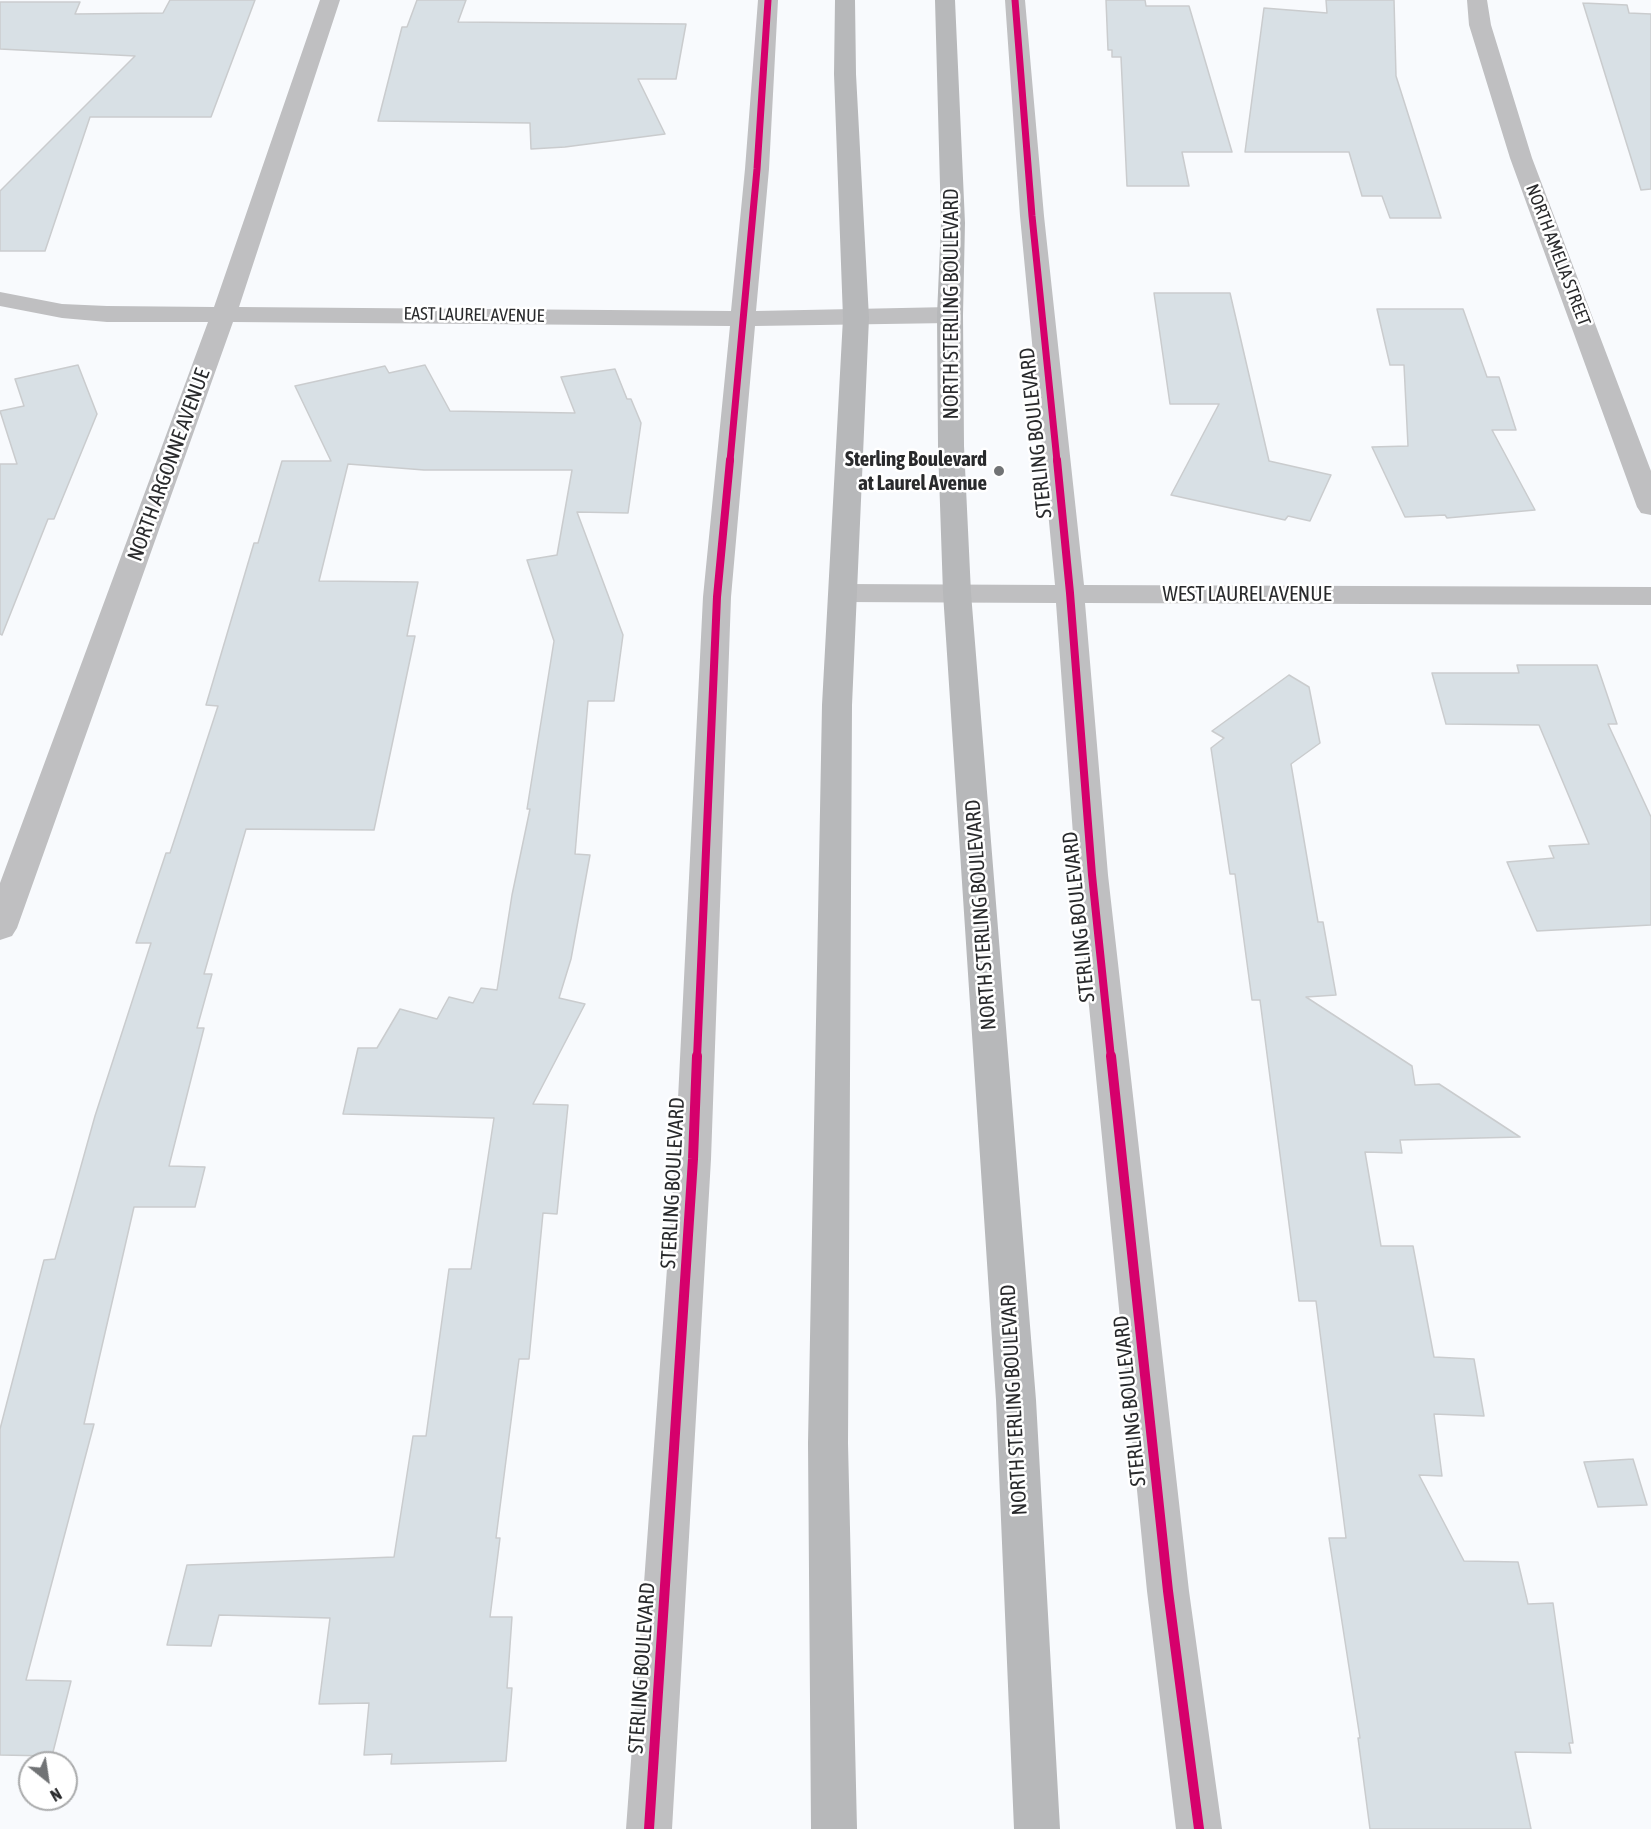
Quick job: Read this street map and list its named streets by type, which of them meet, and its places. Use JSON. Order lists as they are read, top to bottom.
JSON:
{
  "streets": {
    "main road": ["NORTH STERLING BOULEVARD"],
    "street": [
      "NORTH AMELIA STREET",
      "EAST LAUREL AVENUE",
      "STERLING BOULEVARD",
      "NORTH ARGONNE AVENUE",
      "WEST LAUREL AVENUE"
    ]
  },
  "crossings": [
    ["NORTH STERLING BOULEVARD", "EAST LAUREL AVENUE"],
    ["NORTH STERLING BOULEVARD", "WEST LAUREL AVENUE"],
    ["EAST LAUREL AVENUE", "STERLING BOULEVARD"],
    ["EAST LAUREL AVENUE", "NORTH ARGONNE AVENUE"],
    ["STERLING BOULEVARD", "WEST LAUREL AVENUE"]
  ],
  "places": ["Sterling Boulevard at Laurel Avenue"],
  "north": "bottom right"
}
